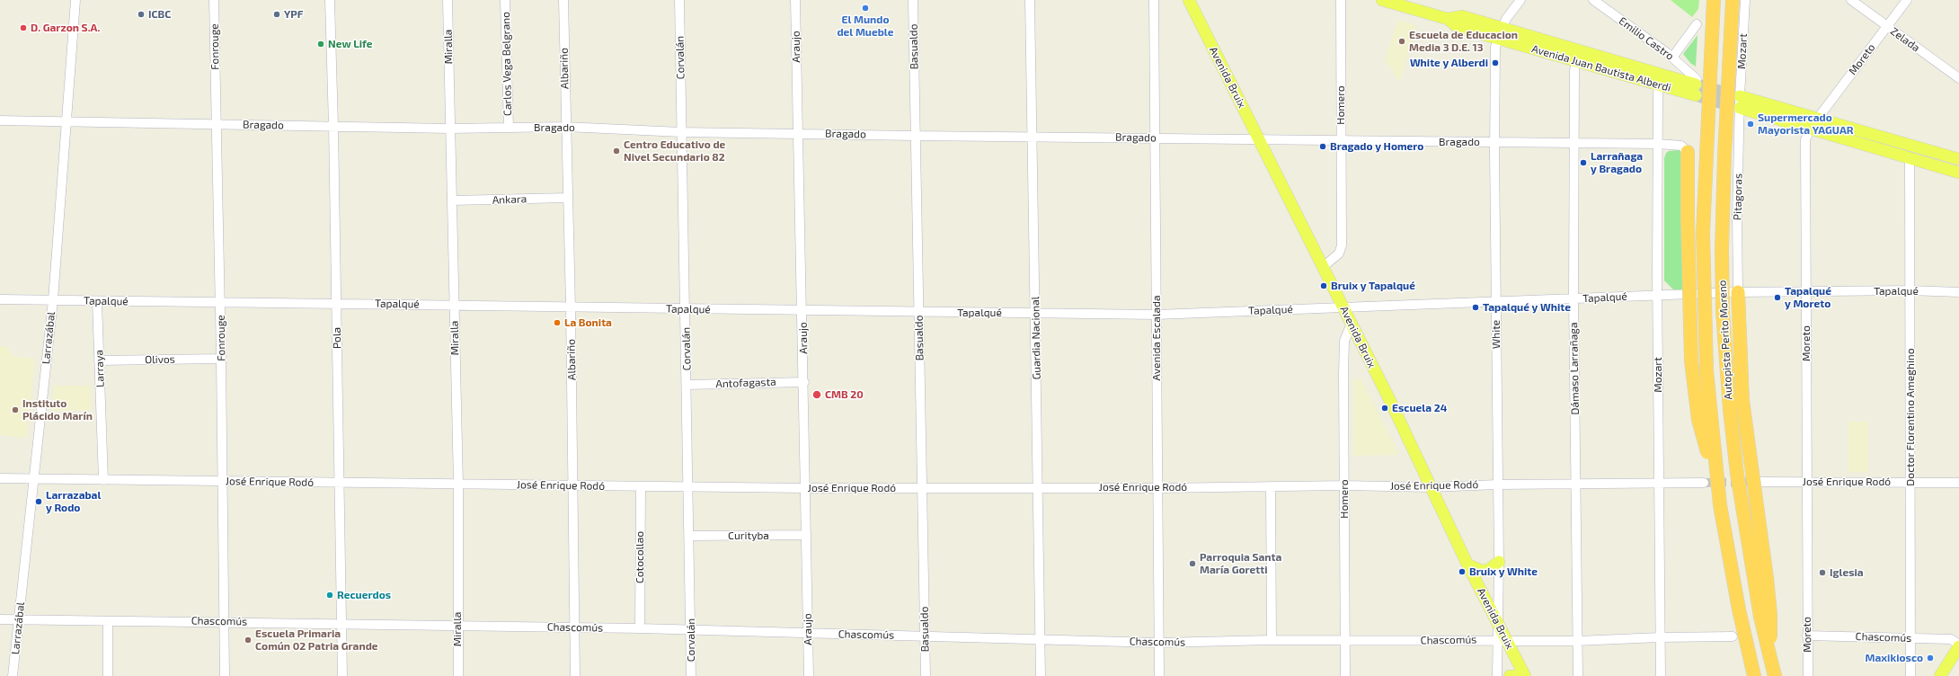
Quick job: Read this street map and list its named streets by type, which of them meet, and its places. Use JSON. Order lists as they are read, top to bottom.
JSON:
{
  "streets": {
    "highway": ["Autopista Perito Moreno"],
    "main road": ["Avenida Juan Bautista Alberdi", "Avenida Bruix"],
    "street": [
      "Emilio Castro",
      "Zelada",
      "Fonrouge",
      "Miralla",
      "Araujo",
      "Basualdo",
      "Mozart",
      "Corvalán",
      "Moreto",
      "Carlos Vega Belgrano",
      "Albariño",
      "Homero",
      "Bragado",
      "Pitagoras",
      "Ankara",
      "Tapalqué",
      "White",
      "Larrazábal",
      "Pola",
      "Guardia Nacional",
      "Avenida Escalada",
      "Olivos",
      "Larraya",
      "Dámaso Larrañaga",
      "Antofagasta",
      "Doctor Florentino Ameghino",
      "José Enrique Rodó",
      "Curityba",
      "Cotocollao",
      "Chascomús"
    ]
  },
  "crossings": [
    ["Emilio Castro", "Avenida Juan Bautista Alberdi"],
    ["Zelada", "Moreto"],
    ["Fonrouge", "Bragado"],
    ["Fonrouge", "Tapalqué"],
    ["Fonrouge", "Olivos"],
    ["Fonrouge", "José Enrique Rodó"],
    ["Fonrouge", "Chascomús"],
    ["Miralla", "Bragado"],
    ["Miralla", "Ankara"],
    ["Miralla", "Tapalqué"],
    ["Miralla", "José Enrique Rodó"],
    ["Miralla", "Chascomús"],
    ["Araujo", "Bragado"],
    ["Araujo", "Tapalqué"],
    ["Araujo", "Antofagasta"],
    ["Araujo", "José Enrique Rodó"],
    ["Araujo", "Curityba"],
    ["Araujo", "Chascomús"],
    ["Basualdo", "Bragado"],
    ["Basualdo", "Tapalqué"],
    ["Basualdo", "José Enrique Rodó"],
    ["Basualdo", "Chascomús"],
    ["Mozart", "Avenida Juan Bautista Alberdi"],
    ["Mozart", "Bragado"],
    ["Mozart", "Pitagoras"],
    ["Mozart", "Tapalqué"],
    ["Mozart", "José Enrique Rodó"],
    ["Mozart", "Chascomús"],
    ["Corvalán", "Bragado"],
    ["Corvalán", "Tapalqué"],
    ["Corvalán", "Antofagasta"],
    ["Corvalán", "José Enrique Rodó"],
    ["Corvalán", "Curityba"],
    ["Corvalán", "Chascomús"],
    ["Moreto", "Tapalqué"],
    ["Moreto", "José Enrique Rodó"],
    ["Moreto", "Chascomús"],
    ["Carlos Vega Belgrano", "Bragado"],
    ["Albariño", "Bragado"],
    ["Albariño", "Ankara"],
    ["Albariño", "Tapalqué"],
    ["Albariño", "José Enrique Rodó"],
    ["Albariño", "Chascomús"],
    ["Avenida Juan Bautista Alberdi", "White"],
    ["Avenida Juan Bautista Alberdi", "Dámaso Larrañaga"],
    ["Avenida Bruix", "Homero"],
    ["Avenida Bruix", "Bragado"],
    ["Avenida Bruix", "Tapalqué"],
    ["Avenida Bruix", "White"],
    ["Avenida Bruix", "José Enrique Rodó"],
    ["Avenida Bruix", "Chascomús"],
    ["Homero", "Bragado"],
    ["Homero", "José Enrique Rodó"],
    ["Homero", "Chascomús"],
    ["Bragado", "White"],
    ["Bragado", "Larrazábal"],
    ["Bragado", "Pola"],
    ["Bragado", "Guardia Nacional"],
    ["Bragado", "Avenida Escalada"],
    ["Bragado", "Dámaso Larrañaga"],
    ["Pitagoras", "Tapalqué"],
    ["Tapalqué", "White"],
    ["Tapalqué", "Larrazábal"],
    ["Tapalqué", "Pola"],
    ["Tapalqué", "Guardia Nacional"],
    ["Tapalqué", "Avenida Escalada"],
    ["Tapalqué", "Larraya"],
    ["Tapalqué", "Dámaso Larrañaga"],
    ["Tapalqué", "Doctor Florentino Ameghino"],
    ["White", "José Enrique Rodó"],
    ["Larrazábal", "José Enrique Rodó"],
    ["Larrazábal", "Chascomús"],
    ["Pola", "José Enrique Rodó"],
    ["Pola", "Chascomús"],
    ["Guardia Nacional", "José Enrique Rodó"],
    ["Guardia Nacional", "Chascomús"],
    ["Avenida Escalada", "José Enrique Rodó"],
    ["Avenida Escalada", "Chascomús"],
    ["Olivos", "Larraya"],
    ["Larraya", "José Enrique Rodó"],
    ["Dámaso Larrañaga", "José Enrique Rodó"],
    ["Dámaso Larrañaga", "Chascomús"],
    ["Doctor Florentino Ameghino", "José Enrique Rodó"],
    ["Doctor Florentino Ameghino", "Chascomús"],
    ["José Enrique Rodó", "Cotocollao"],
    ["Cotocollao", "Chascomús"]
  ],
  "places": [
    "El Mundo del Mueble",
    "ICBC",
    "YPF",
    "D. Garzon S.A.",
    "Escuela de Educacion Media 3 D.E. 13",
    "New Life",
    "White y Alberdi",
    "Supermercado Mayorista YAGUAR",
    "Bragado y Homero",
    "Centro Educativo de Nivel Secundario 82",
    "Larrañaga y Bragado",
    "Bruix y Tapalqué",
    "Tapalqué y Moreto",
    "Tapalqué y White",
    "La Bonita",
    "CMB 20",
    "Escuela 24",
    "Instituto Plácido Marín",
    "Larrazabal y Rodo",
    "Parroquia Santa María Goretti",
    "Bruix y White",
    "Iglesia",
    "Recuerdos",
    "Escuela Primaria Común 02 Patria Grande",
    "Maxikiosco"
  ]
}
